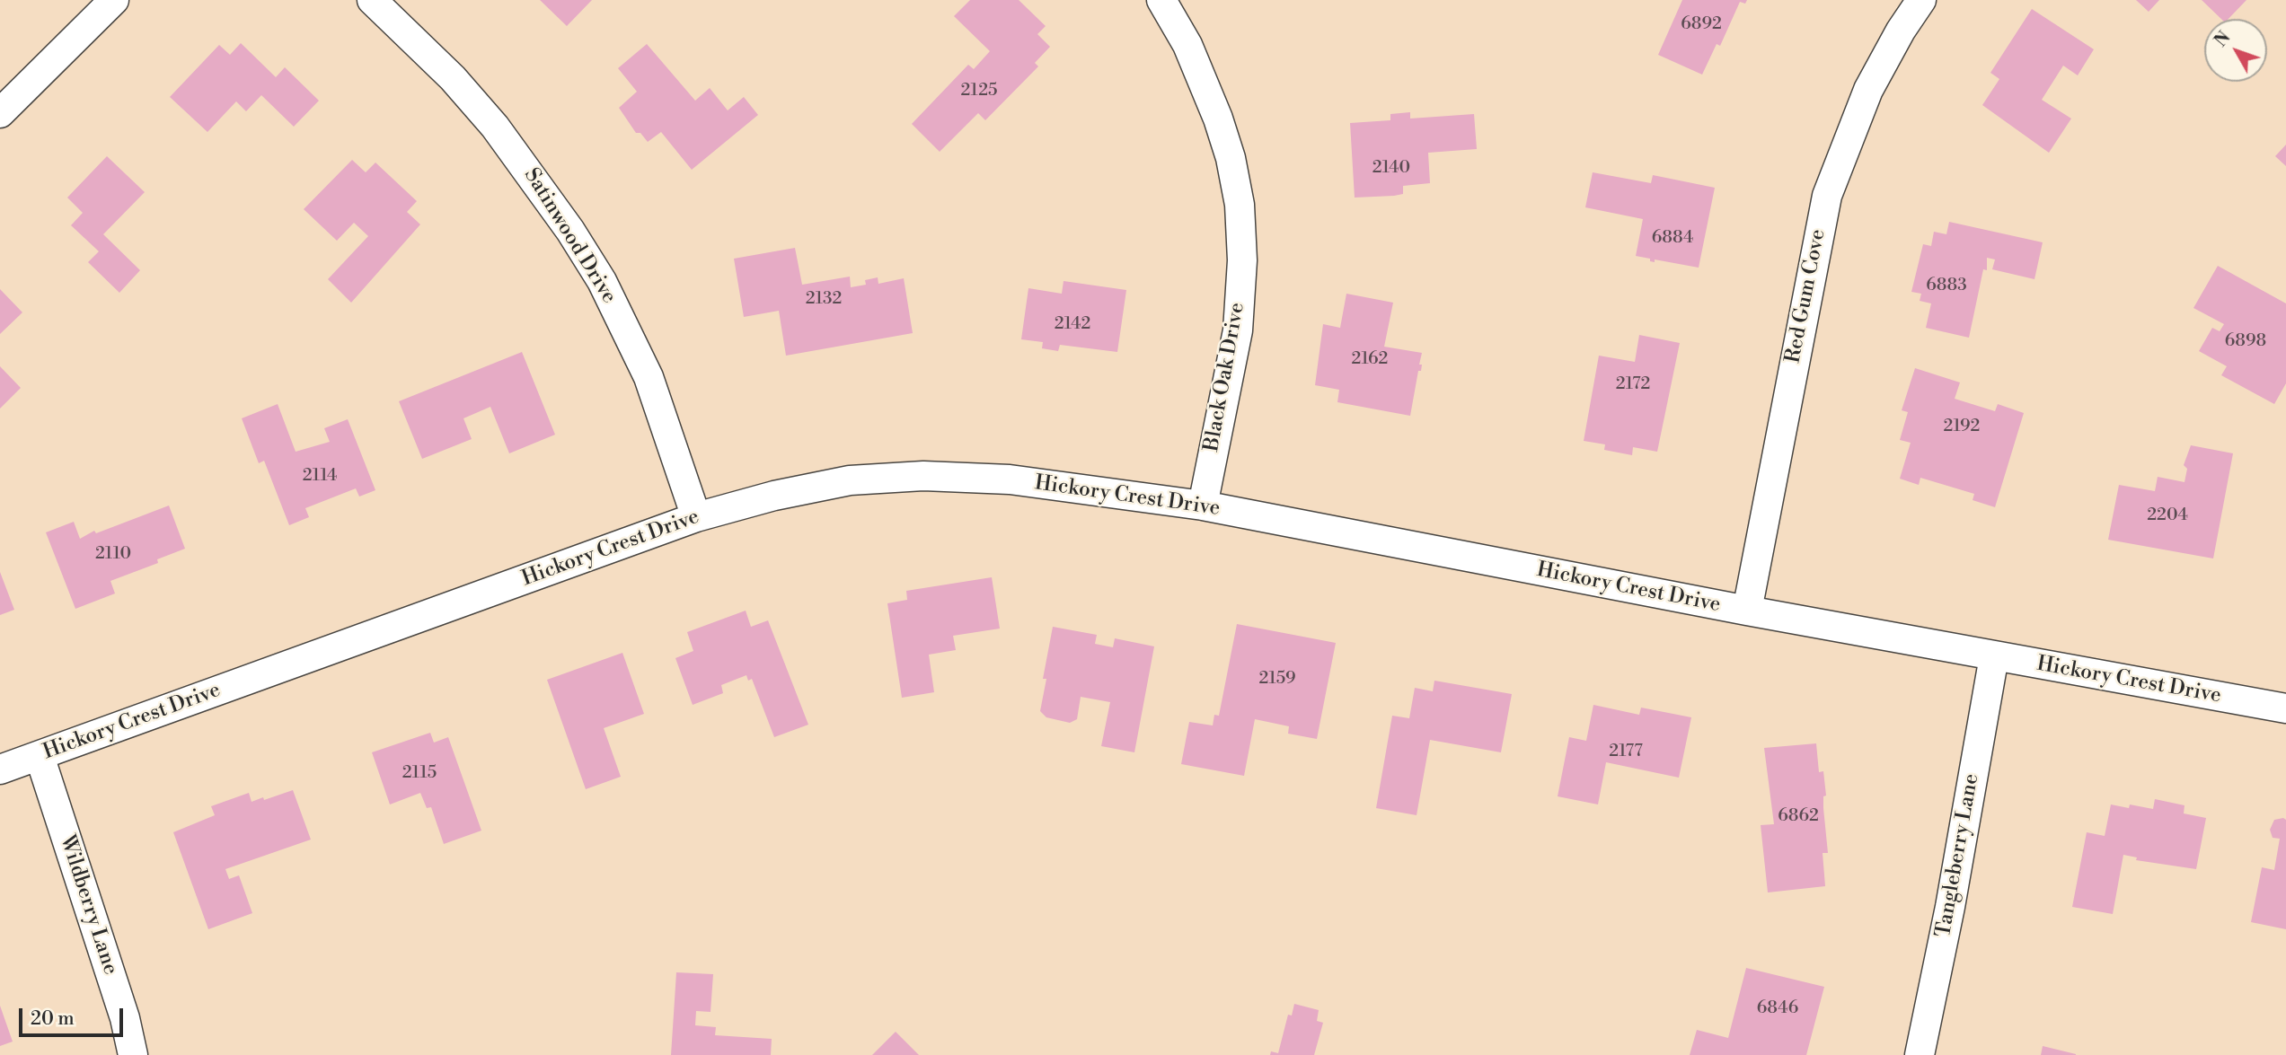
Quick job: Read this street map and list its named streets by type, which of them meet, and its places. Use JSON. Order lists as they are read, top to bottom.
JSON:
{
  "streets": {
    "street": [
      "Satinwood Drive",
      "Red Gum Cove",
      "Black Oak Drive",
      "Hickory Crest Drive",
      "Tangleberry Lane",
      "Wildberry Lane"
    ]
  },
  "crossings": [
    ["Satinwood Drive", "Hickory Crest Drive"],
    ["Red Gum Cove", "Hickory Crest Drive"],
    ["Black Oak Drive", "Hickory Crest Drive"],
    ["Hickory Crest Drive", "Tangleberry Lane"],
    ["Hickory Crest Drive", "Wildberry Lane"]
  ],
  "house_numbers": [
    "6892",
    "2125",
    "2140",
    "6884",
    "6883",
    "2132",
    "2142",
    "6898",
    "2162",
    "2172",
    "2192",
    "2114",
    "2204",
    "2110",
    "2159",
    "2177",
    "2115",
    "6862",
    "6846"
  ],
  "scale_bar": "20 m",
  "north": "top left"
}
